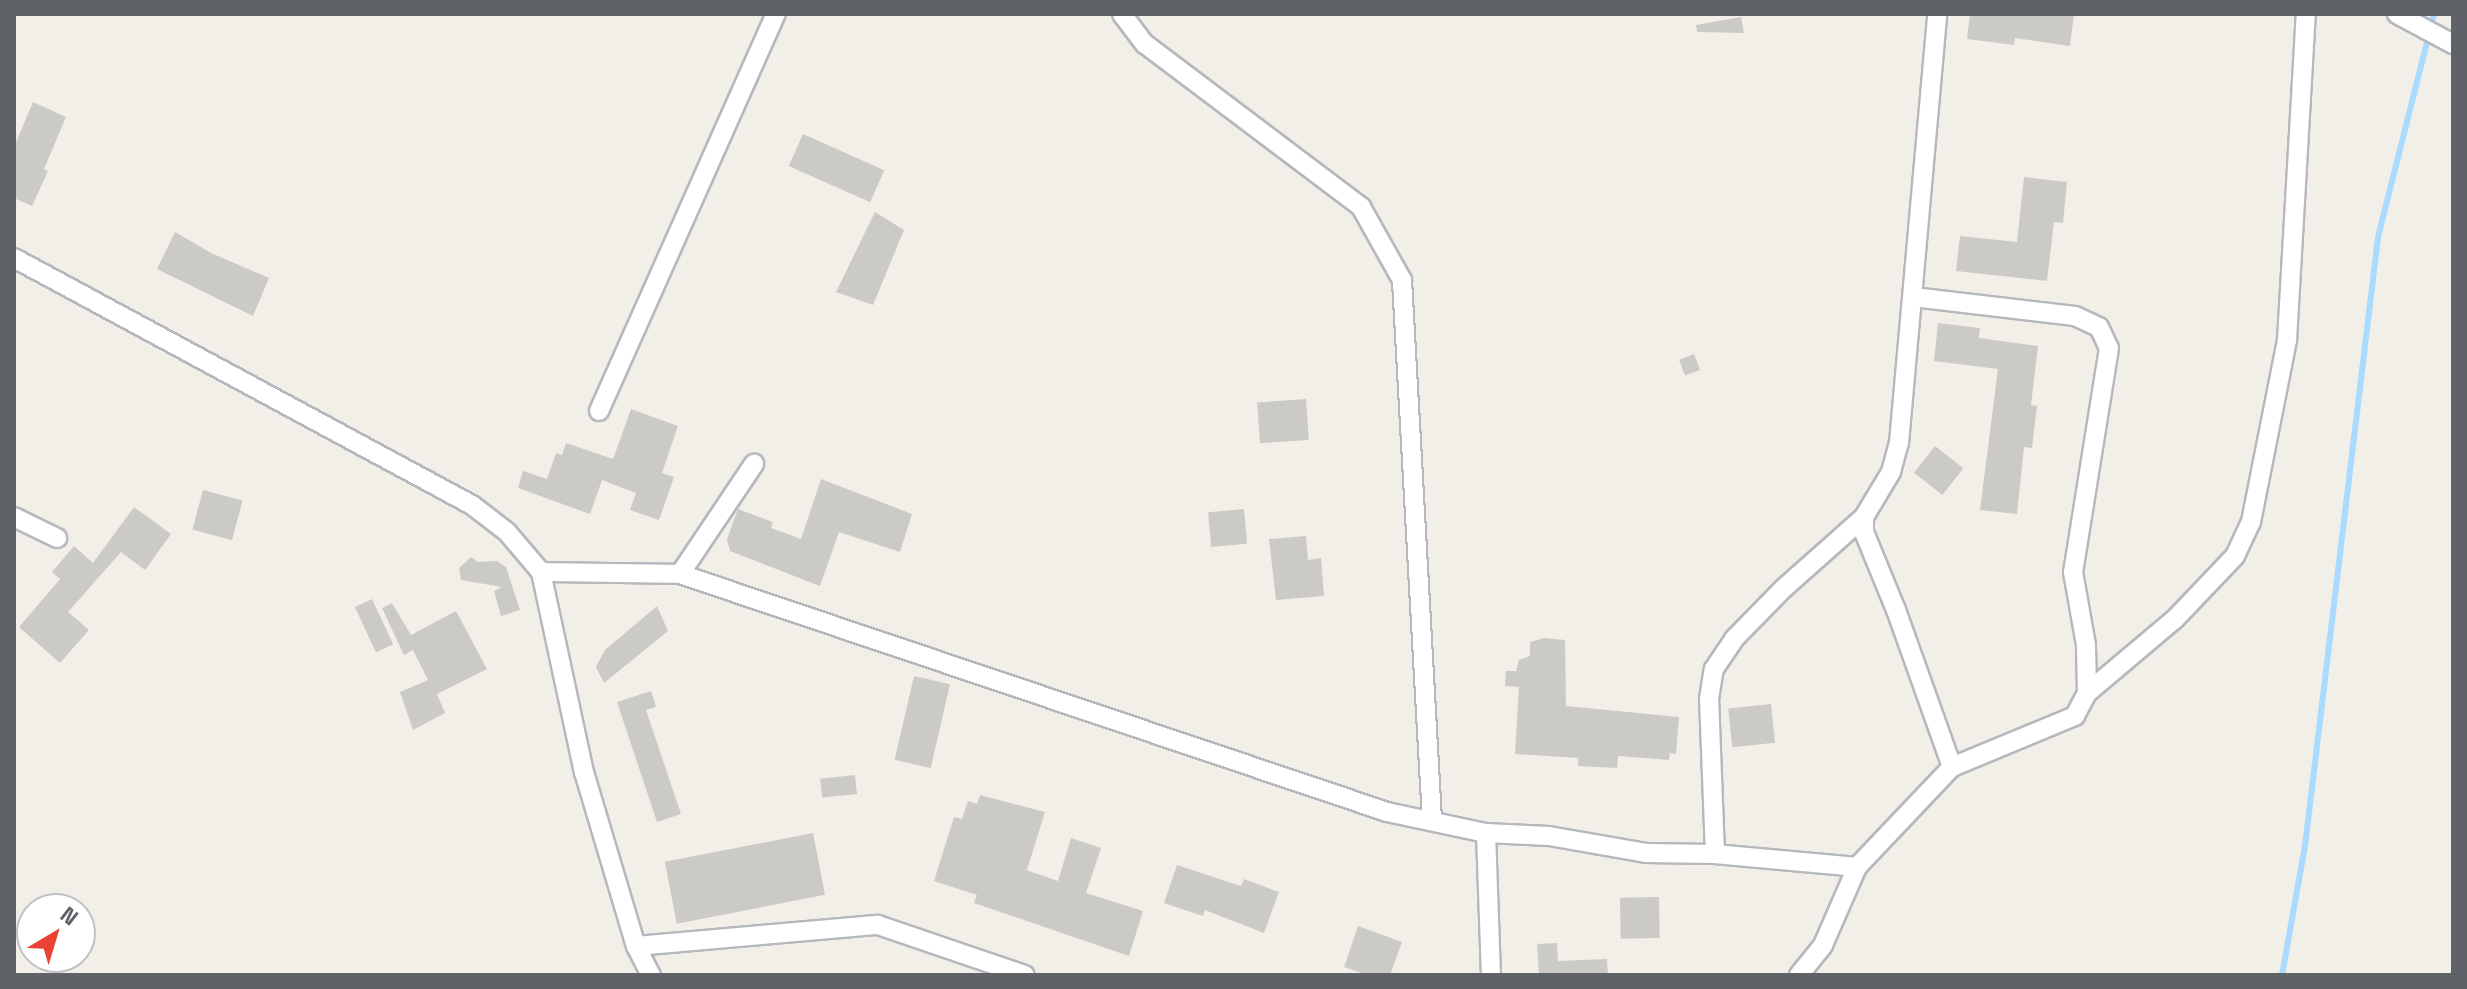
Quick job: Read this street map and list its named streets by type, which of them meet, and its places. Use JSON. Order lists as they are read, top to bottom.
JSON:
{
  "north": "top right"
}
